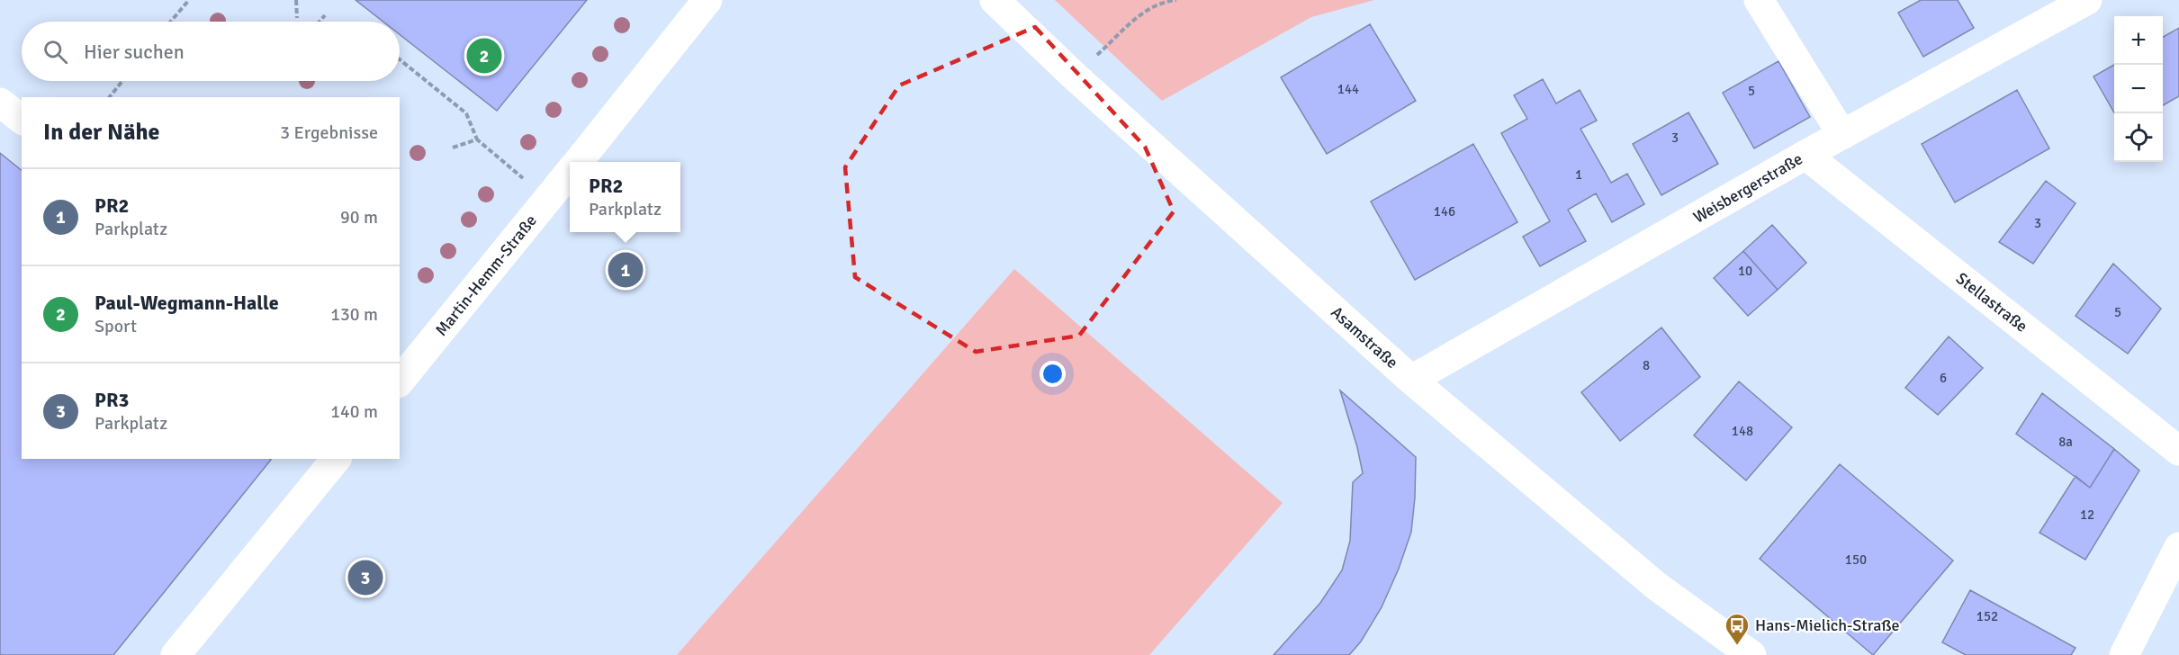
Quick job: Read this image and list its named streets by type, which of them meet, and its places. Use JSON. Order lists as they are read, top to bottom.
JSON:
{
  "streets": {
    "street": [
      "Weisbergerstraße",
      "Martin-Hemm-Straße",
      "Stellastraße",
      "Asamstraße"
    ]
  },
  "crossings": [
    ["Weisbergerstraße", "Stellastraße"],
    ["Weisbergerstraße", "Asamstraße"]
  ],
  "places": {
    "bus stop": ["Hans-Mielich-Straße"]
  },
  "house_numbers": [
    "144",
    "5",
    "3",
    "1",
    "146",
    "3",
    "10",
    "5",
    "8",
    "6",
    "148",
    "8a",
    "12",
    "150",
    "152"
  ],
  "page": {
    "map_buttons": ["+", "−"],
    "search": "Hier suchen",
    "pins": ["2", "1", "3"],
    "heading": ["In der Nähe", "3 Ergebnisse"],
    "popup": ["PR2", "Parkplatz"],
    "list": [
      {
        "mark": "1",
        "name": "PR2",
        "note": "Parkplatz",
        "value": "90 m"
      },
      {
        "mark": "2",
        "name": "Paul-Wegmann-Halle",
        "note": "Sport",
        "value": "130 m"
      },
      {
        "mark": "3",
        "name": "PR3",
        "note": "Parkplatz",
        "value": "140 m"
      }
    ]
  }
}
